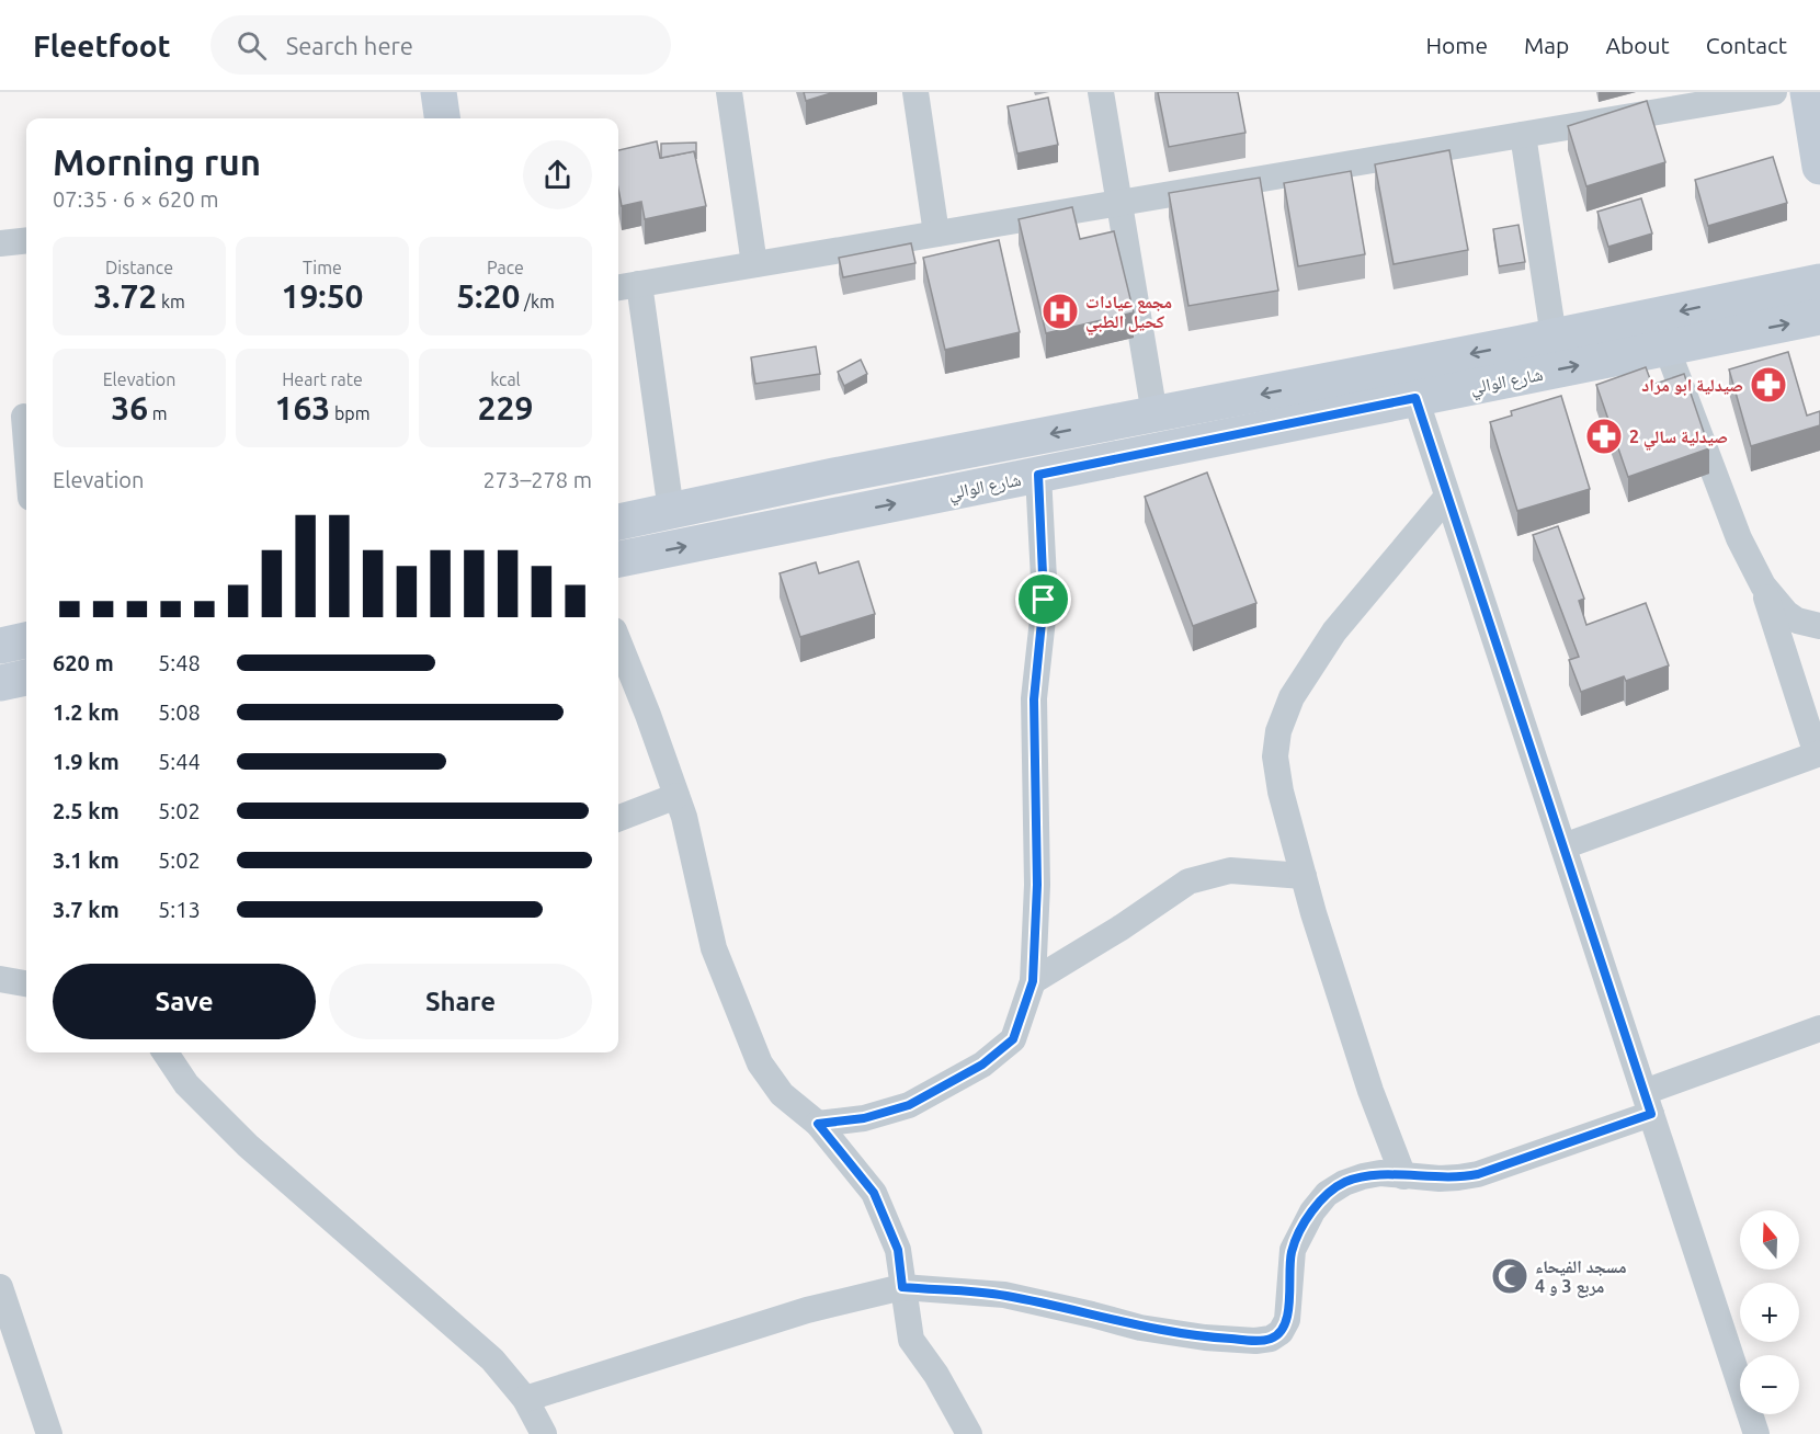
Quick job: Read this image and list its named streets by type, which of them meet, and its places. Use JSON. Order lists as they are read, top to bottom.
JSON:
{
  "streets": {
    "street": ["شارع الوالي"]
  },
  "places": {
    "hospital": ["مجمع عيادات كحيل الطبي"],
    "pharmacy": ["صيدلية ابو مراد", "صيدلية سالي 2"],
    "mosque": ["مسجد الفيحاء مربع 3 و 4"]
  },
  "north": "top",
  "page": {
    "header": "Fleetfoot",
    "search": "Search here",
    "nav": [
      "Home",
      "Map",
      "About",
      "Contact"
    ],
    "heading": ["Morning run", "07:35 · 6 × 620 m"],
    "stats": [
      ["Distance", "3.72 km"],
      ["Time", "19:50"],
      ["Pace", "5:20 /km"],
      ["Elevation", "36 m"],
      ["Heart rate", "163 bpm"],
      ["kcal", "229"]
    ],
    "chart": ["Elevation", "273–278 m"],
    "list": [
      {
        "name": "620 m",
        "note": "5:48"
      },
      {
        "name": "1.2 km",
        "note": "5:08"
      },
      {
        "name": "1.9 km",
        "note": "5:44"
      },
      {
        "name": "2.5 km",
        "note": "5:02"
      },
      {
        "name": "3.1 km",
        "note": "5:02"
      },
      {
        "name": "3.7 km",
        "note": "5:13"
      }
    ],
    "buttons": ["Save", "Share"],
    "map_buttons": ["+", "−"]
  }
}
